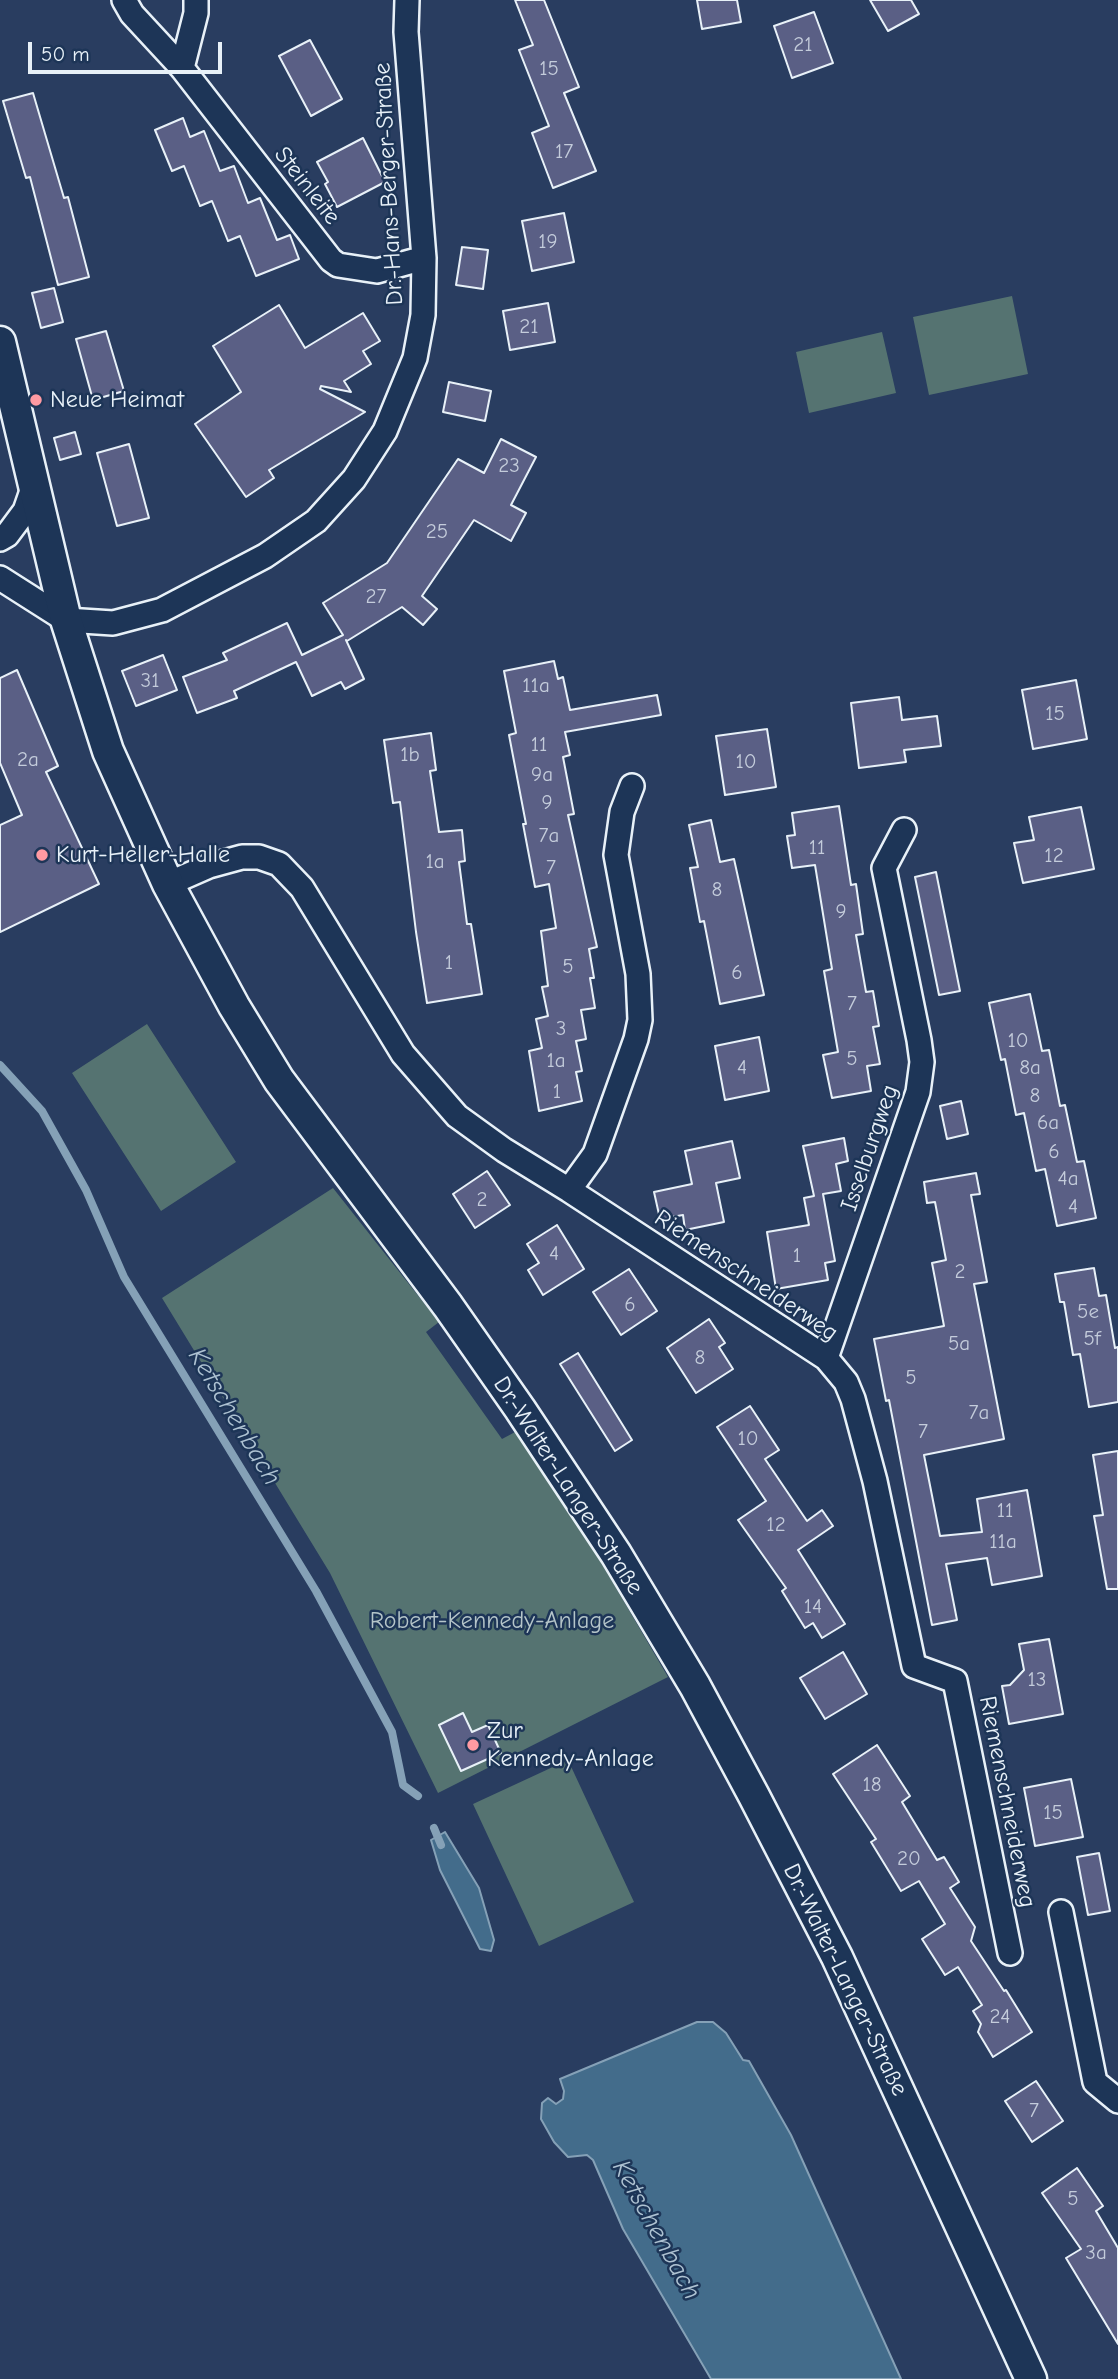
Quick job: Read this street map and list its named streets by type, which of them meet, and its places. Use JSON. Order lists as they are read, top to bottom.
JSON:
{
  "streets": {
    "street": [
      "Dr.-Hans-Berger-Straße",
      "Steinleite",
      "Isselburgweg",
      "Riemenschneiderweg",
      "Dr.-Walter-Langer-Straße"
    ]
  },
  "crossings": [
    ["Dr.-Hans-Berger-Straße", "Steinleite"],
    ["Dr.-Hans-Berger-Straße", "Dr.-Walter-Langer-Straße"],
    ["Isselburgweg", "Riemenschneiderweg"],
    ["Riemenschneiderweg", "Dr.-Walter-Langer-Straße"]
  ],
  "water": ["Ketschenbach"],
  "parks": ["Robert-Kennedy-Anlage"],
  "places": ["Neue Heimat", "Kurt-Heller-Halle", "Zur Kennedy-Anlage"],
  "house_numbers": [
    "21",
    "15",
    "17",
    "19",
    "21",
    "23",
    "25",
    "27",
    "31",
    "11a",
    "15",
    "11",
    "1b",
    "2a",
    "10",
    "9a",
    "9",
    "7a",
    "11",
    "12",
    "1a",
    "7",
    "8",
    "9",
    "1",
    "5",
    "6",
    "7",
    "3",
    "10",
    "5",
    "1a",
    "4",
    "8a",
    "1",
    "8",
    "6a",
    "6",
    "4a",
    "2",
    "4",
    "4",
    "1",
    "2",
    "6",
    "5e",
    "5f",
    "5a",
    "8",
    "5",
    "7a",
    "7",
    "10",
    "11",
    "12",
    "11a",
    "14",
    "13",
    "18",
    "15",
    "20",
    "24",
    "7",
    "5",
    "3a"
  ],
  "scale_bar": "50 m"
}
